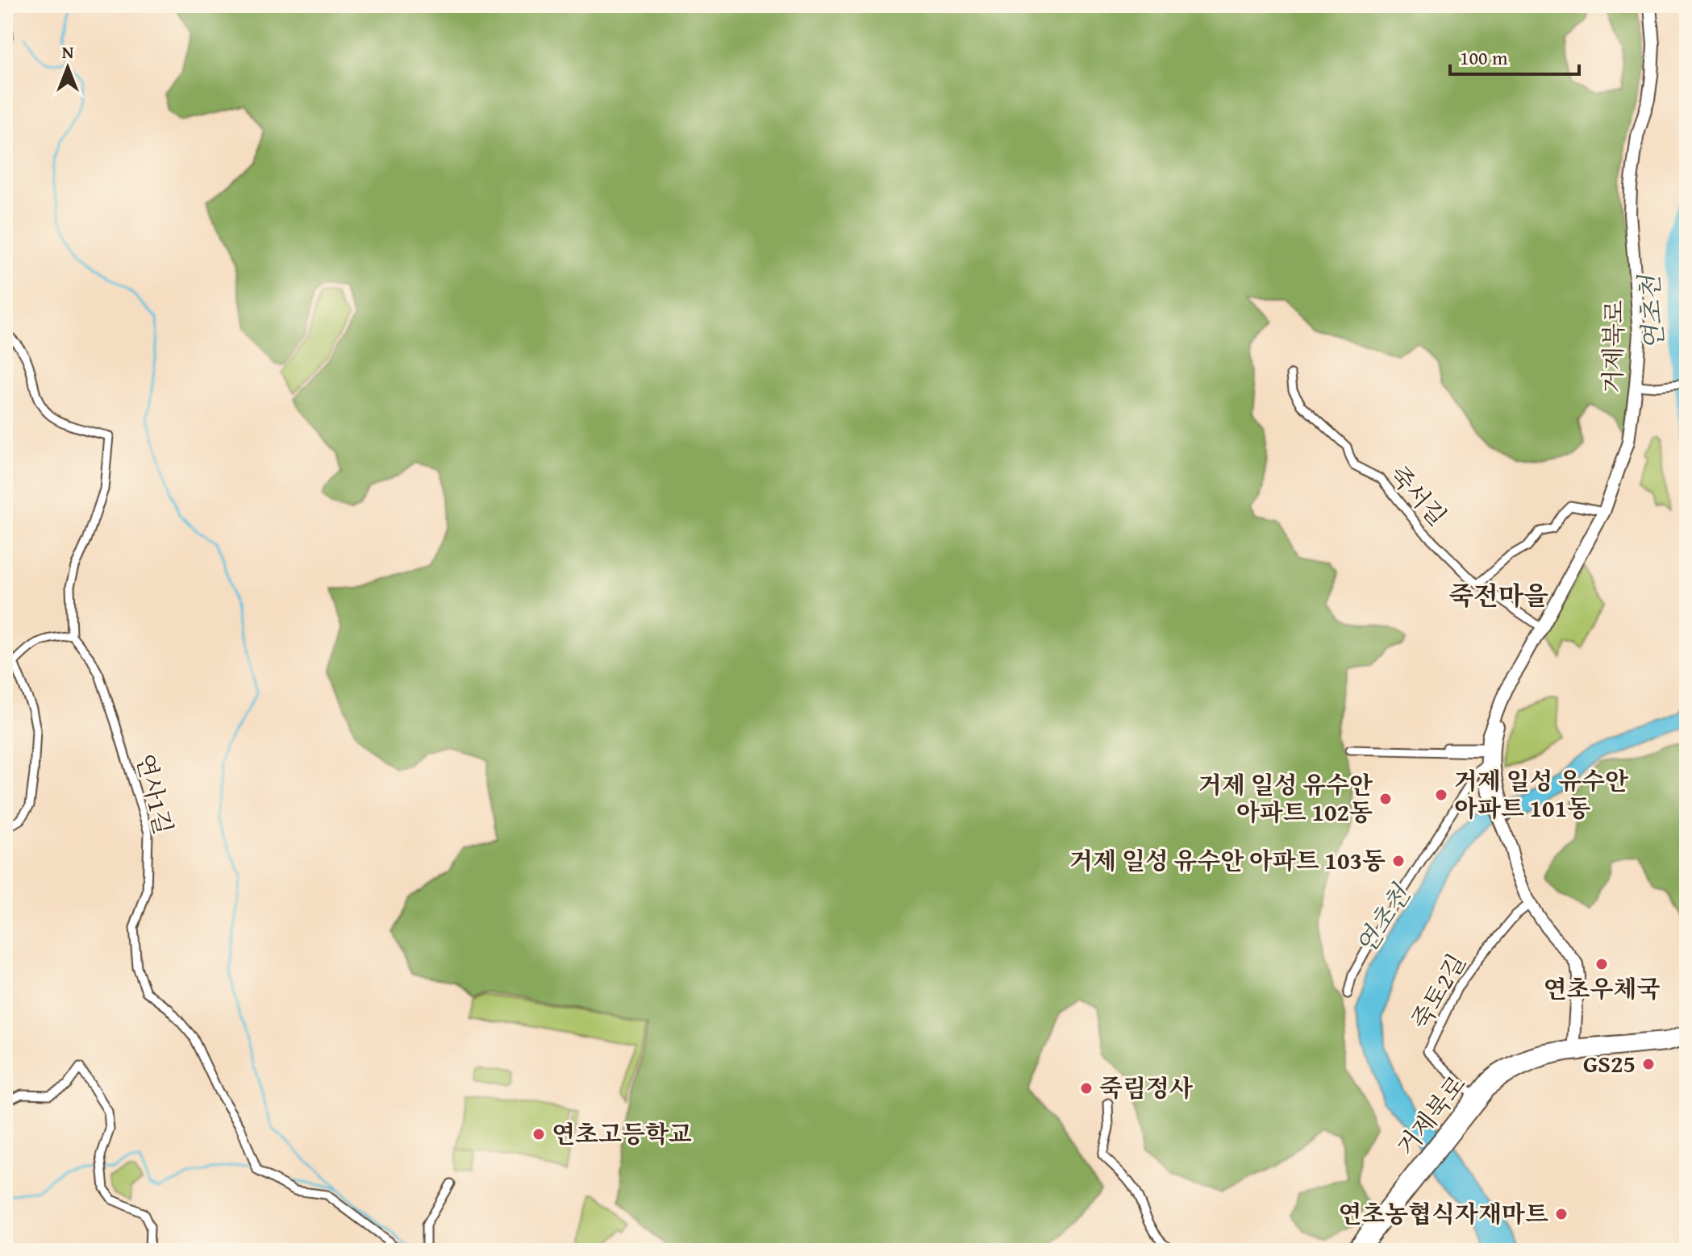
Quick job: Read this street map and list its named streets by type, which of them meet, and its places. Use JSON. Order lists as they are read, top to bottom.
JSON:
{
  "streets": {
    "main road": ["거제북로"],
    "street": ["죽서길", "연사1길", "죽토2길"]
  },
  "crossings": [
    ["거제북로", "죽서길"],
    ["거제북로", "죽토2길"]
  ],
  "districts": ["죽전마을"],
  "water": ["연초천"],
  "places": [
    "거제 일성 유수안 아파트 101동",
    "거제 일성 유수안 아파트 102동",
    "거제 일성 유수안 아파트 103동",
    "연초우체국",
    "GS25",
    "죽림정사",
    "연초고등학교",
    "연초농협식자재마트"
  ],
  "scale_bar": "100 m",
  "north": "top"
}
